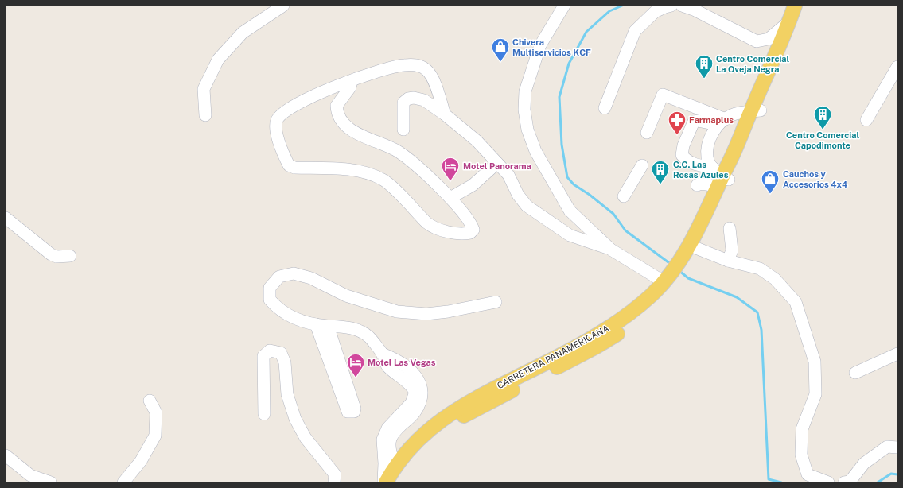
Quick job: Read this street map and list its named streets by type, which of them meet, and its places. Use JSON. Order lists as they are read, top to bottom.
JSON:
{
  "streets": {
    "main road": ["CARRETERA PANAMERICANA"]
  },
  "places": {
    "shop": ["Chivera Multiservicios KCF", "Cauchos y Accesorios 4x4"],
    "building": ["Centro Comercial La Oveja Negra", "Centro Comercial Capodimonte", "C.C. Las Rosas Azules"],
    "pharmacy": ["Farmaplus"],
    "hotel": ["Motel Panorama", "Motel Las Vegas"]
  }
}
